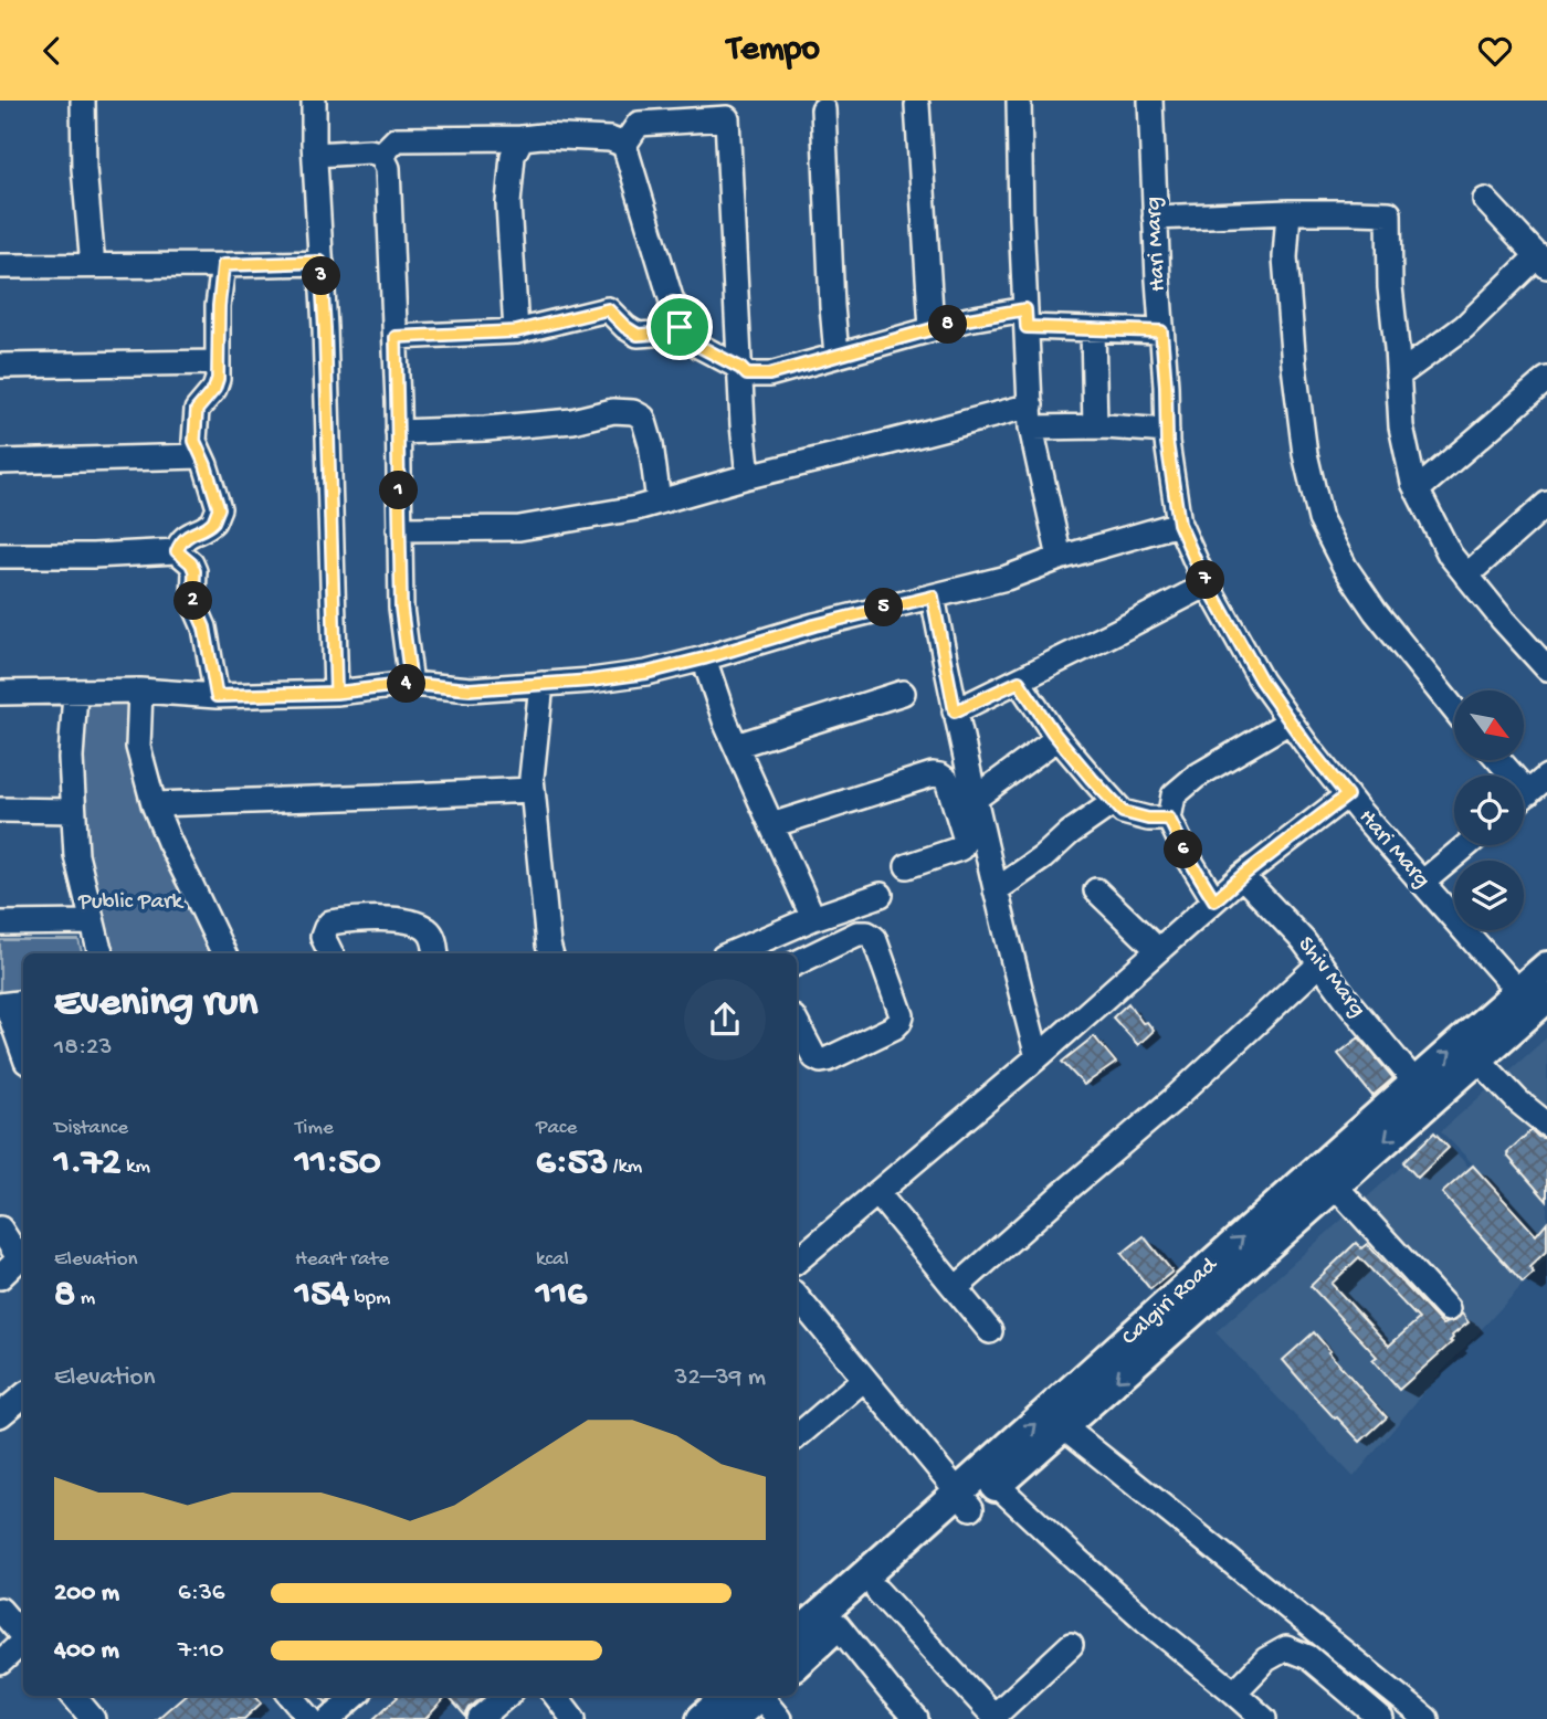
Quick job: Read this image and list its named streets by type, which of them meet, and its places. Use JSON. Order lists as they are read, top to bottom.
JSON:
{
  "streets": {
    "main road": ["Calgiri Road"],
    "street": ["Hari Marg", "Shiv Marg"]
  },
  "crossings": [
    ["Hari Marg", "Calgiri Road"],
    ["Shiv Marg", "Calgiri Road"]
  ],
  "parks": ["Public Park"],
  "north": "bottom right",
  "page": {
    "header": "Tempo",
    "pins": [
      "3",
      "8",
      "1",
      "7",
      "2",
      "5",
      "4",
      "6"
    ],
    "heading": ["Evening run", "18:23"],
    "stats": [
      ["Distance", "1.72 km"],
      ["Time", "11:50"],
      ["Pace", "6:53 /km"],
      ["Elevation", "8 m"],
      ["Heart rate", "154 bpm"],
      ["kcal", "116"]
    ],
    "chart": ["Elevation", "32–39 m"],
    "list": [
      {
        "name": "200 m",
        "note": "6:36"
      },
      {
        "name": "400 m",
        "note": "7:10"
      }
    ]
  }
}
